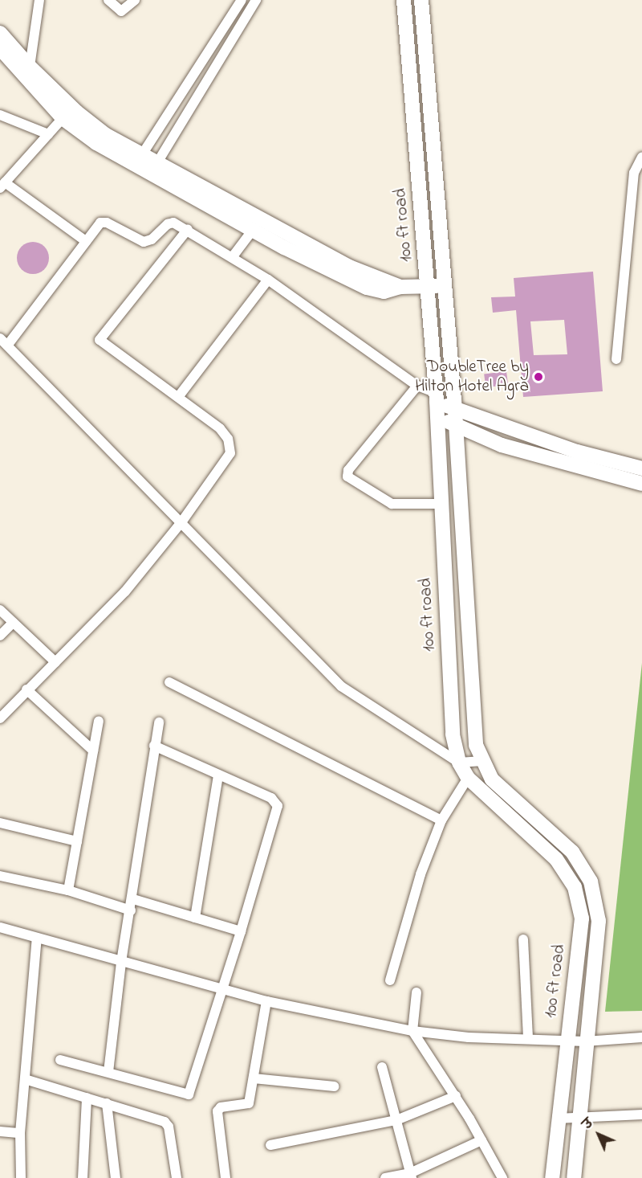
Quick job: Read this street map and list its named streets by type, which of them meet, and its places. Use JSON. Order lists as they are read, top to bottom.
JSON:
{
  "streets": {
    "main road": ["100 ft road"]
  },
  "places": ["DoubleTree by Hilton Hotel Agra"],
  "north": "top left"
}
